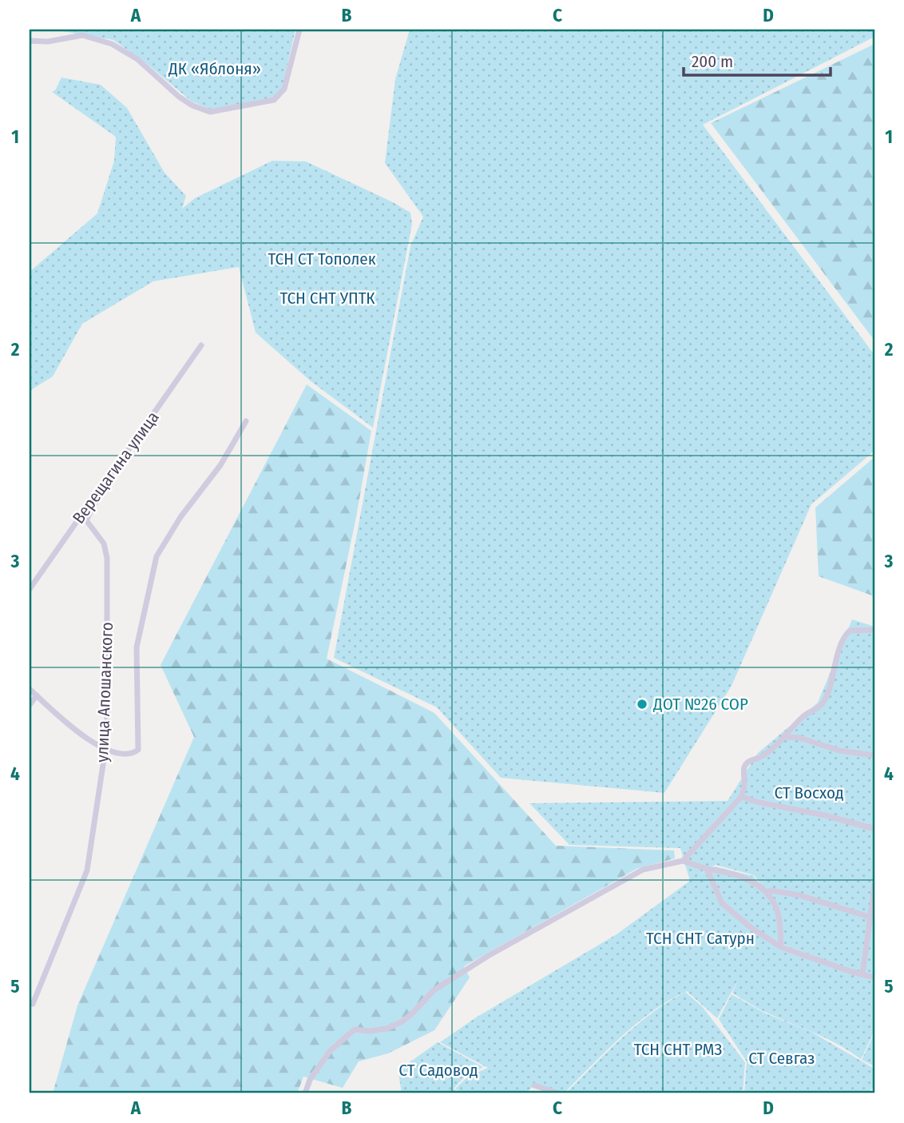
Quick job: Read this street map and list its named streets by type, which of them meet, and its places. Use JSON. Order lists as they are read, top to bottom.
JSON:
{
  "streets": {
    "street": ["Верещагина улица", "улица Апошанского"]
  },
  "crossings": [
    ["Верещагина улица", "улица Апошанского"]
  ],
  "parks": [
    "ДК «Яблоня»",
    "ТСН СТ Тополек",
    "ТСН СНТ УПТК",
    "СТ Восход",
    "ТСН СНТ Сатурн",
    "ТСН СНТ РМЗ",
    "СТ Севгаз",
    "СТ Садовод"
  ],
  "places": ["ДОТ №26 СОР"],
  "scale_bar": "200 m",
  "grid": {
    "columns": [
      "A",
      "B",
      "C",
      "D"
    ],
    "rows": [
      "1",
      "2",
      "3",
      "4",
      "5"
    ]
  }
}
